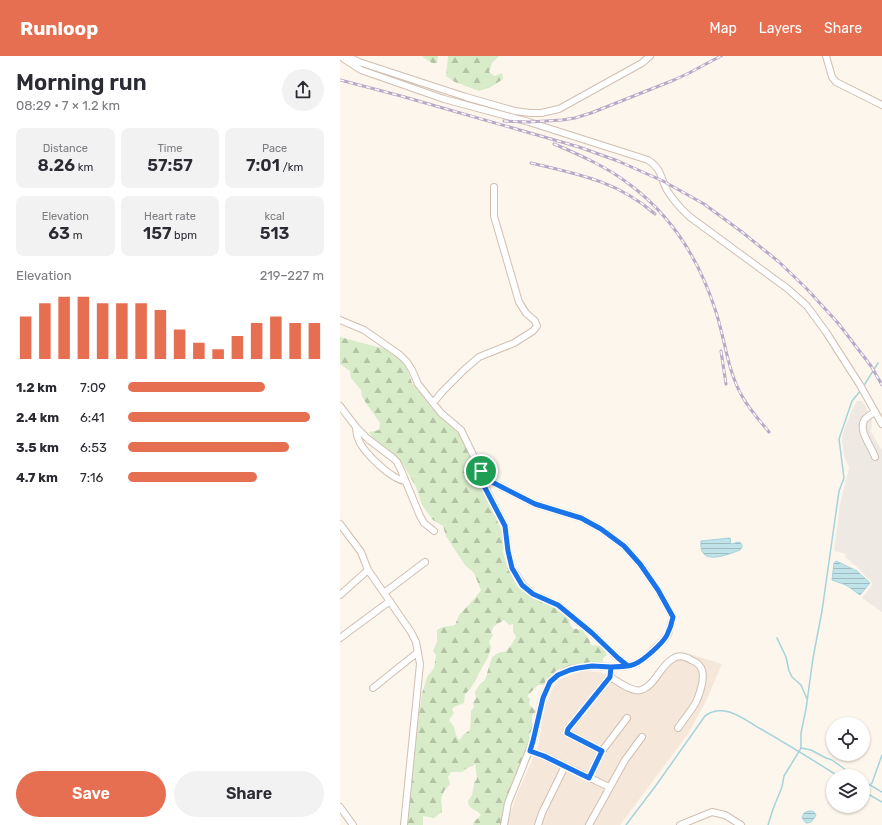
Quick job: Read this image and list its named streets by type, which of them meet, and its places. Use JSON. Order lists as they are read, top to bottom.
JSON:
{
  "page": {
    "header": "Runloop",
    "nav": ["Map", "Layers", "Share"],
    "heading": ["Morning run", "08:29 · 7 × 1.2 km"],
    "stats": [
      ["Distance", "8.26 km"],
      ["Time", "57:57"],
      ["Pace", "7:01 /km"],
      ["Elevation", "63 m"],
      ["Heart rate", "157 bpm"],
      ["kcal", "513"]
    ],
    "chart": ["Elevation", "219–227 m"],
    "list": [
      {
        "name": "1.2 km",
        "note": "7:09"
      },
      {
        "name": "2.4 km",
        "note": "6:41"
      },
      {
        "name": "3.5 km",
        "note": "6:53"
      },
      {
        "name": "4.7 km",
        "note": "7:16"
      }
    ],
    "buttons": ["Save", "Share"]
  }
}
